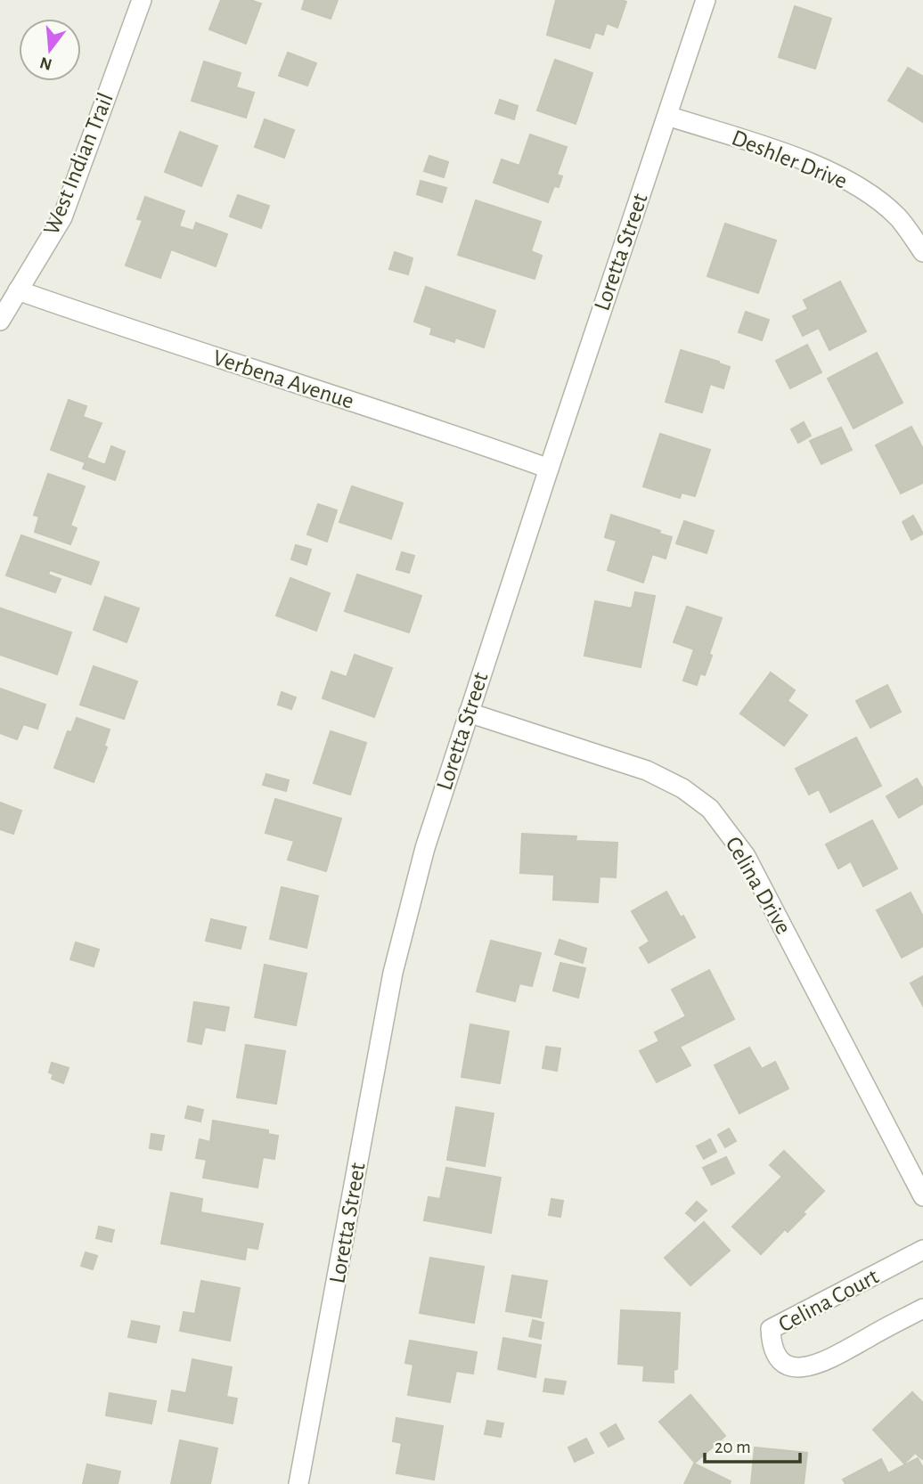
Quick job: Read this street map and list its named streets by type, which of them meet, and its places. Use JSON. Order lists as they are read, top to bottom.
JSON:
{
  "streets": {
    "street": [
      "Deshler Drive",
      "West Indian Trail",
      "Loretta Street",
      "Verbena Avenue",
      "Celina Drive",
      "Celina Court"
    ]
  },
  "crossings": [
    ["Deshler Drive", "Loretta Street"],
    ["West Indian Trail", "Verbena Avenue"],
    ["Loretta Street", "Verbena Avenue"],
    ["Loretta Street", "Celina Drive"]
  ],
  "scale_bar": "20 m",
  "north": "bottom"
}
